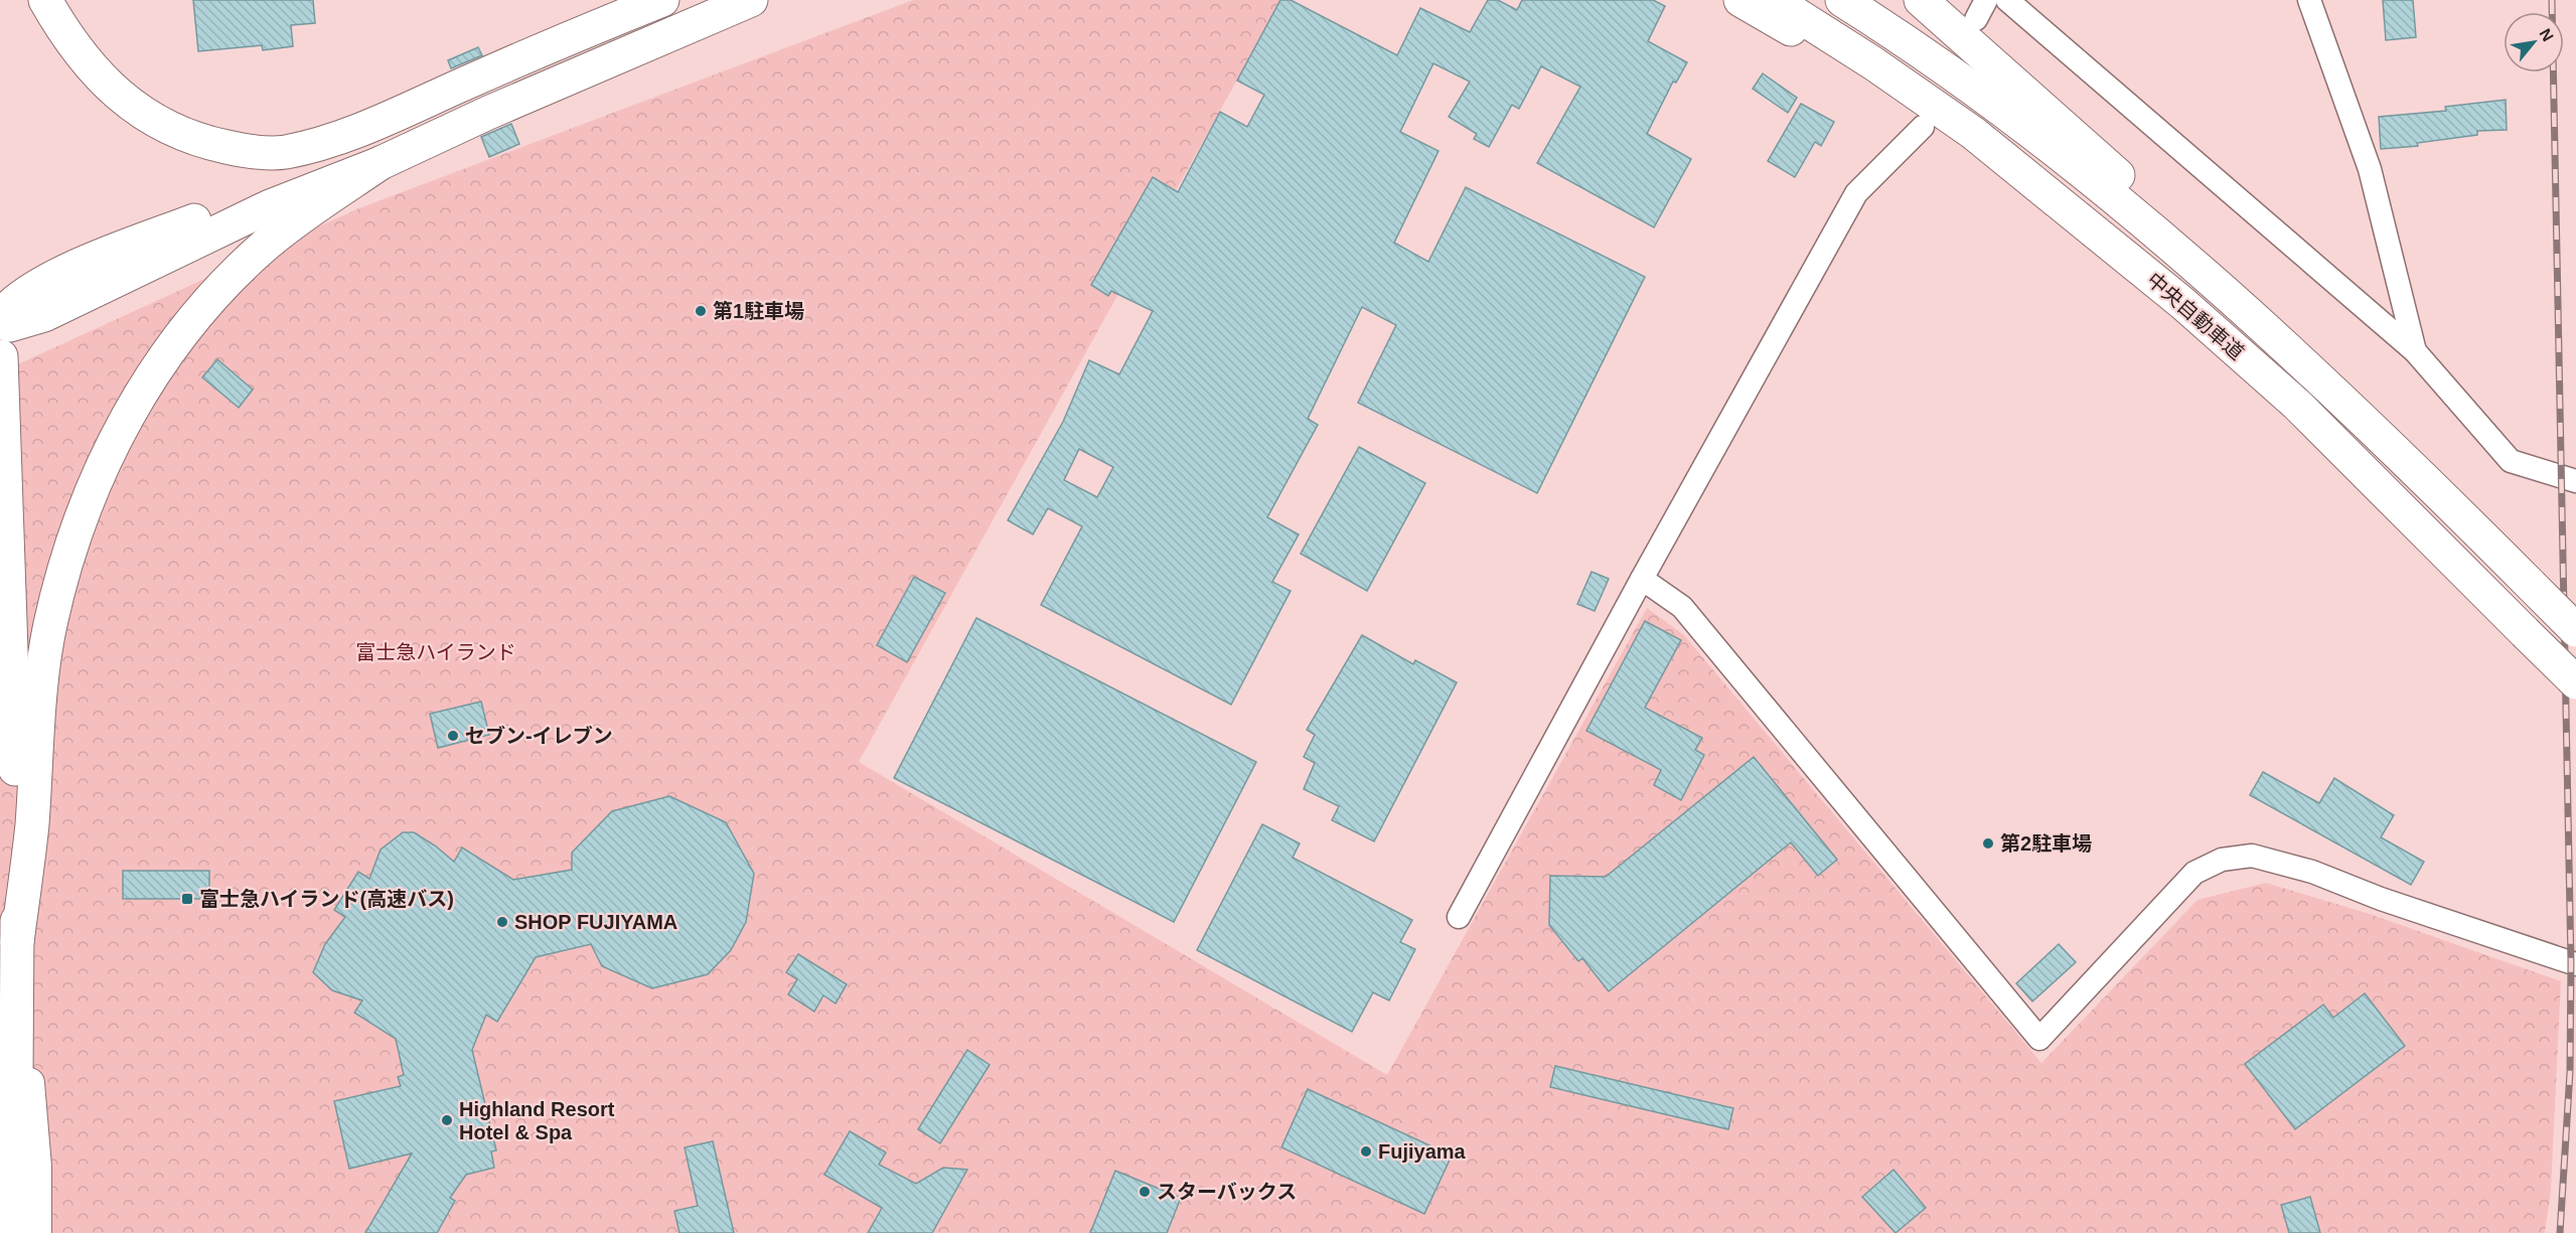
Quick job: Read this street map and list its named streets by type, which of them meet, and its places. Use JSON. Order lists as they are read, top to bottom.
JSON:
{
  "streets": {
    "highway": ["中央自動車道"]
  },
  "parks": ["富士急ハイランド"],
  "places": {
    "other": [
      "第1駐車場",
      "セブン-イレブン",
      "第2駐車場",
      "SHOP FUJIYAMA",
      "Highland Resort Hotel & Spa",
      "Fujiyama",
      "スターバックス"
    ],
    "transit": ["富士急ハイランド(高速バス)"]
  },
  "north": "top right"
}
